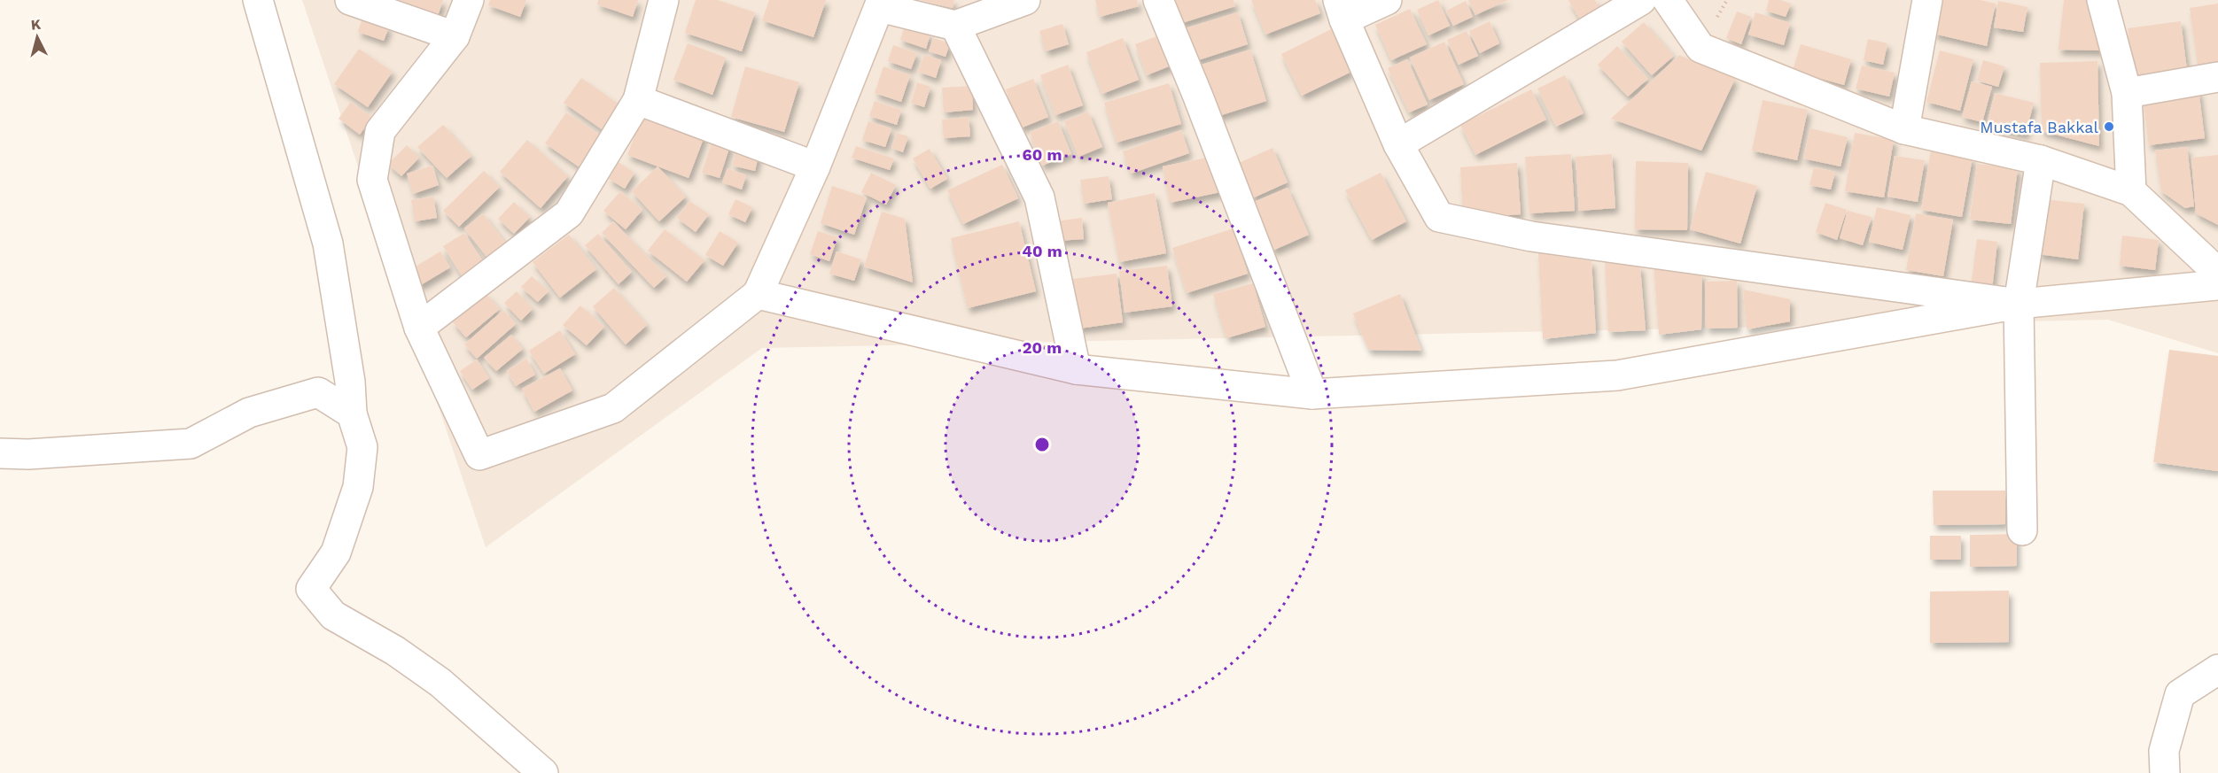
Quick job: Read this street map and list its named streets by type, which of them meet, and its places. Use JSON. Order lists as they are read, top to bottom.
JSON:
{
  "places": ["Mustafa Bakkal"],
  "north": "top",
  "rings": ["60 m", "40 m", "20 m"]
}
